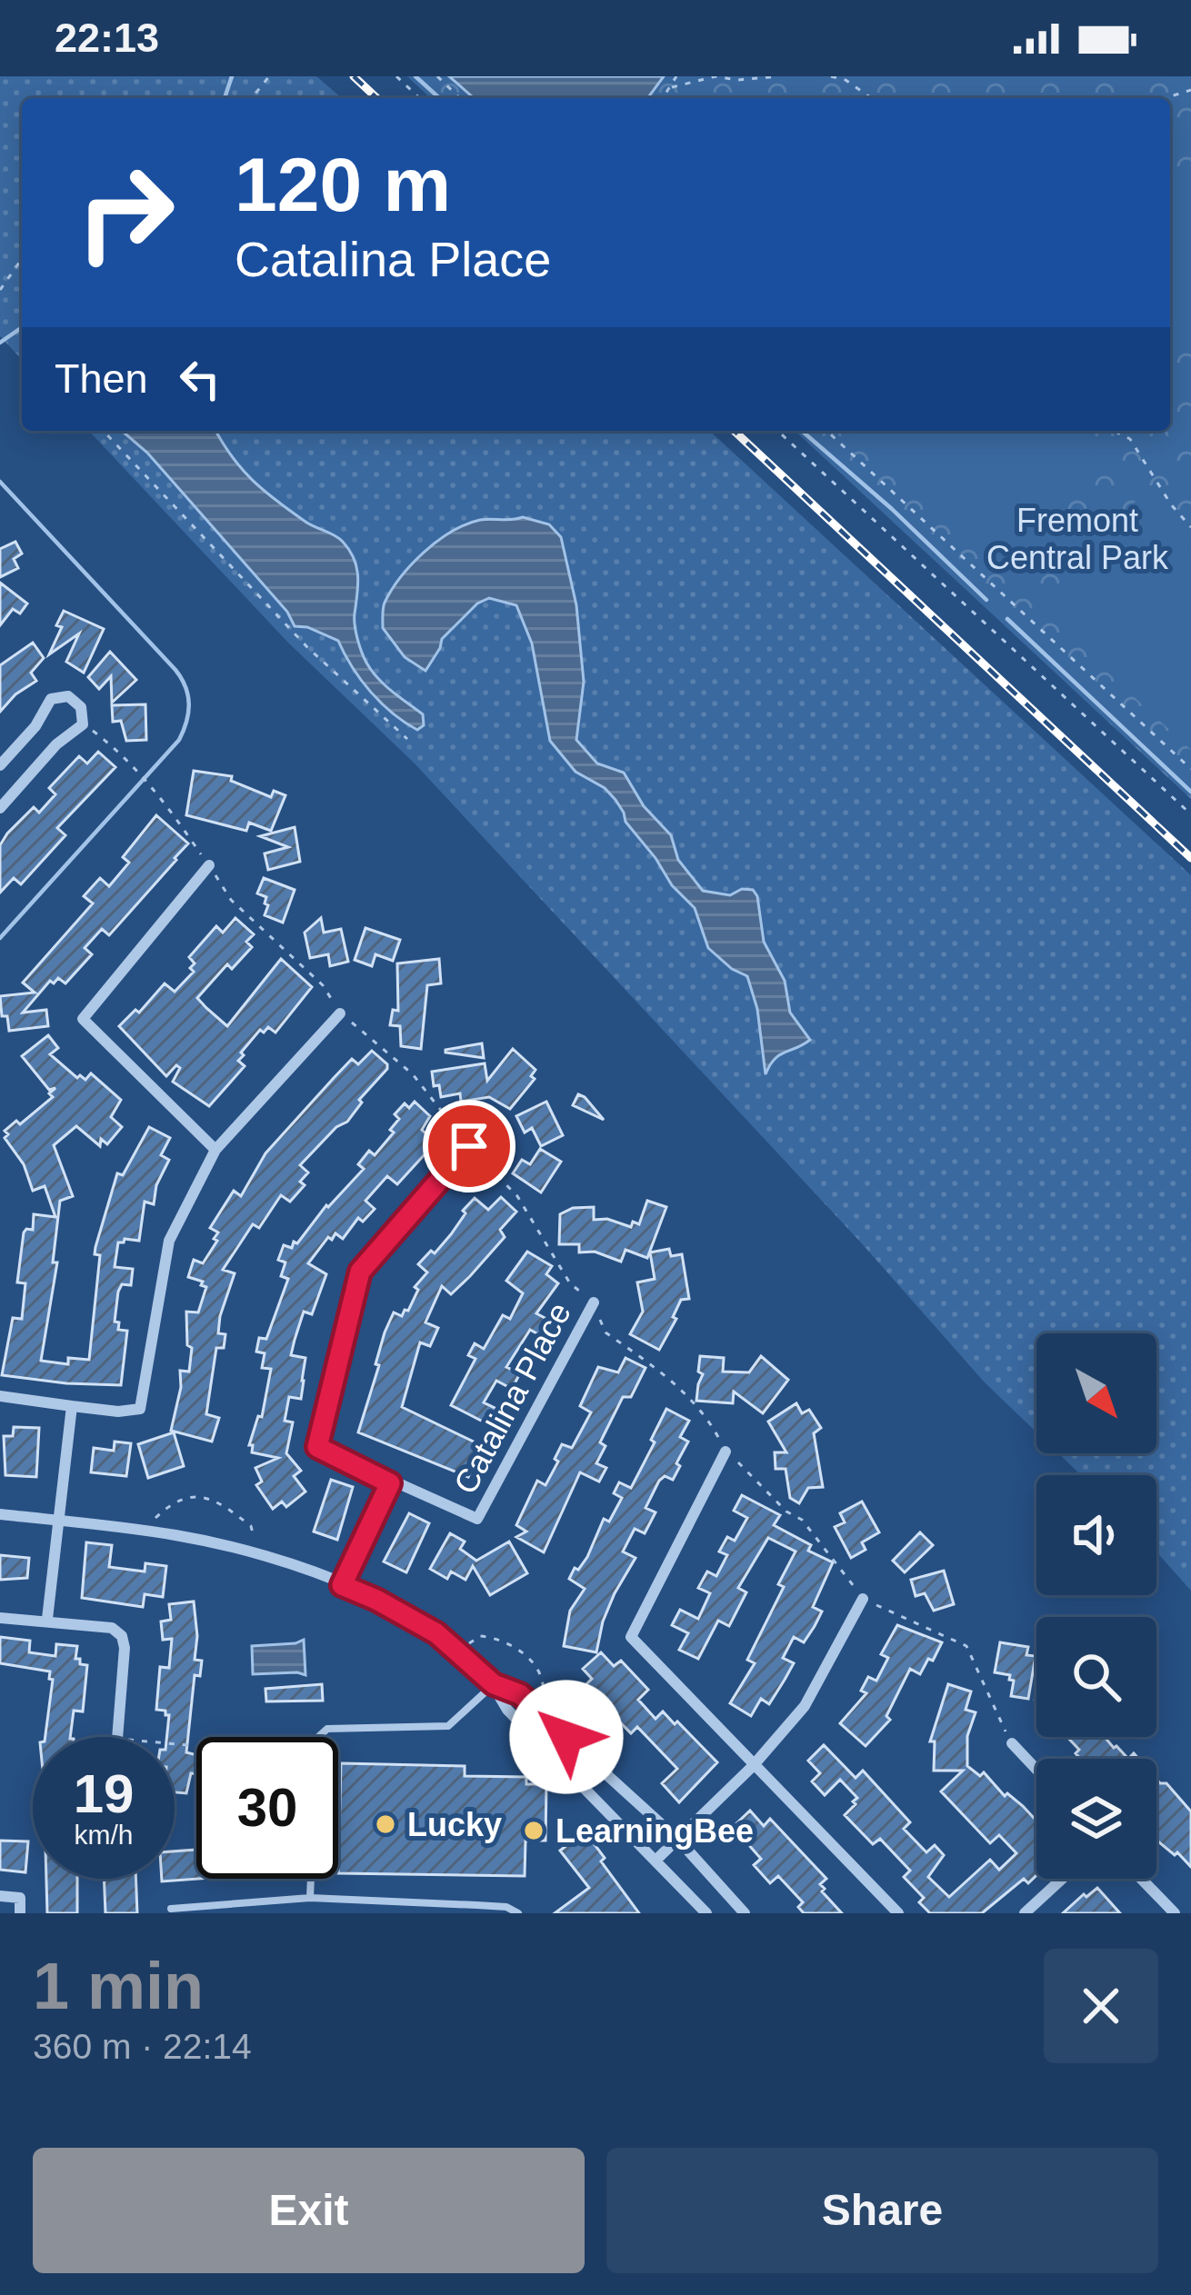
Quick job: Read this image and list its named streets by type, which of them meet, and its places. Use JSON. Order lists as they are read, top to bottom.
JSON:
{
  "streets": {
    "street": ["Catalina Place"]
  },
  "parks": ["Fremont Central Park"],
  "places": ["Lucky", "LearningBee"],
  "north": "bottom right",
  "page": {
    "status": "22:13",
    "turn": ["120 m", "Catalina Place"],
    "then": "Then",
    "speed": "19 km/h",
    "limit": "30",
    "heading": ["1 min", "360 m · 22:14"],
    "buttons": ["Exit", "Share"]
  }
}
